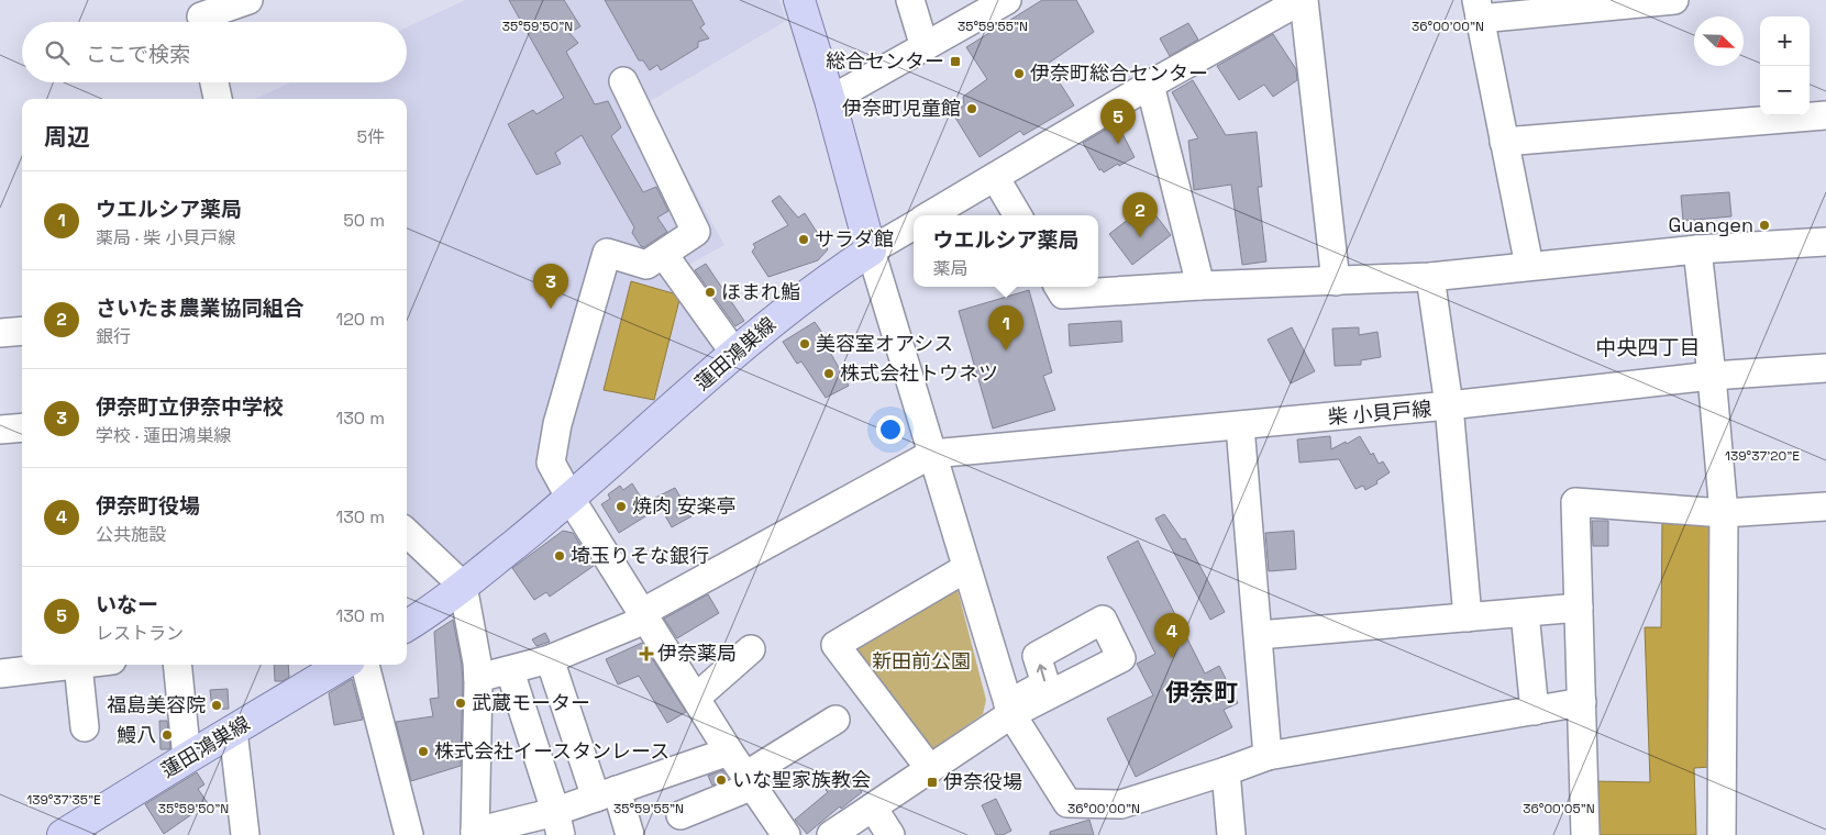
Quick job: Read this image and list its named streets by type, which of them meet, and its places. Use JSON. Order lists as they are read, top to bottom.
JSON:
{
  "streets": {
    "main road": ["蓮田鴻巣線"],
    "street": ["柴 小貝戸線"]
  },
  "districts": ["中央四丁目", "伊奈町"],
  "parks": ["新田前公園"],
  "places": {
    "transit": ["総合センター", "伊奈役場"],
    "other": [
      "伊奈町総合センター",
      "伊奈町児童館",
      "Guangen",
      "サラダ館",
      "ほまれ鮨",
      "美容室オアシス",
      "株式会社トウネツ",
      "焼肉 安楽亭",
      "埼玉りそな銀行",
      "武蔵モーター",
      "福島美容院",
      "鰻八",
      "株式会社イースタンレース",
      "いな聖家族教会"
    ],
    "health": ["伊奈薬局"]
  },
  "north": "bottom right",
  "page": {
    "map_buttons": ["+", "−"],
    "search": "ここで検索",
    "pins": [
      "5",
      "2",
      "3",
      "1",
      "4"
    ],
    "heading": ["周辺", "5件"],
    "list": [
      {
        "mark": "1",
        "name": "ウエルシア薬局",
        "note": "薬局 · 柴 小貝戸線",
        "value": "50 m"
      },
      {
        "mark": "2",
        "name": "さいたま農業協同組合",
        "note": "銀行",
        "value": "120 m"
      },
      {
        "mark": "3",
        "name": "伊奈町立伊奈中学校",
        "note": "学校 · 蓮田鴻巣線",
        "value": "130 m"
      },
      {
        "mark": "4",
        "name": "伊奈町役場",
        "note": "公共施設",
        "value": "130 m"
      },
      {
        "mark": "5",
        "name": "いなー",
        "note": "レストラン",
        "value": "130 m"
      }
    ],
    "popup": ["ウエルシア薬局", "薬局"]
  },
  "coordinates": [
    "35°59'50\"N",
    "35°59'55\"N",
    "36°00'00\"N",
    "139°37'20\"E",
    "139°37'35\"E",
    "36°00'05\"N"
  ]
}
